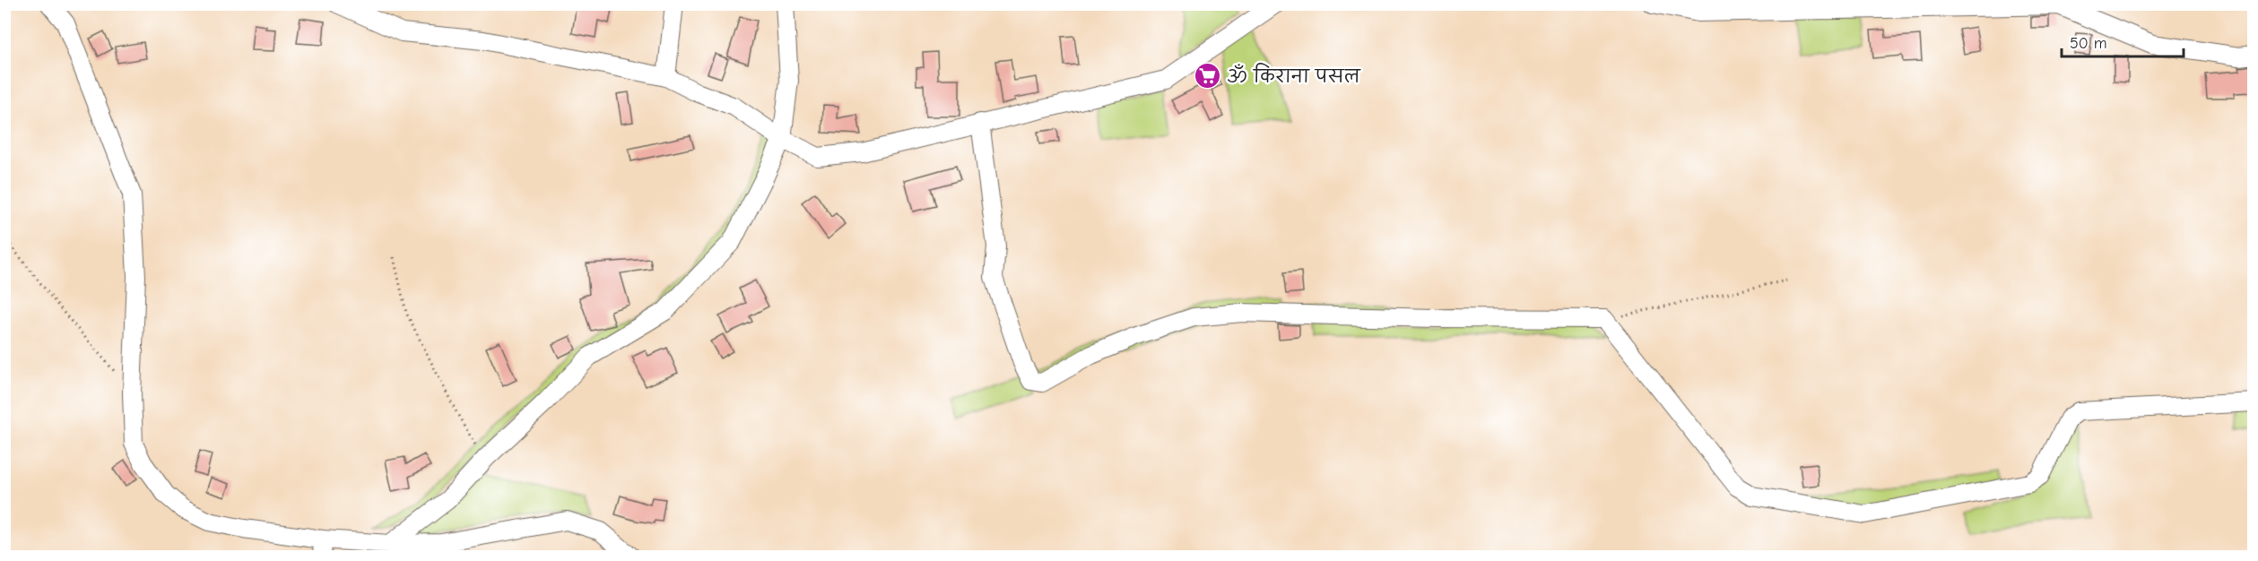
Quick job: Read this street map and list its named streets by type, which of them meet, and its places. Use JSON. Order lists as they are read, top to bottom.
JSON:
{
  "places": {
    "supermarket": ["ॐ किराना पसल"]
  },
  "scale_bar": "50 m"
}
